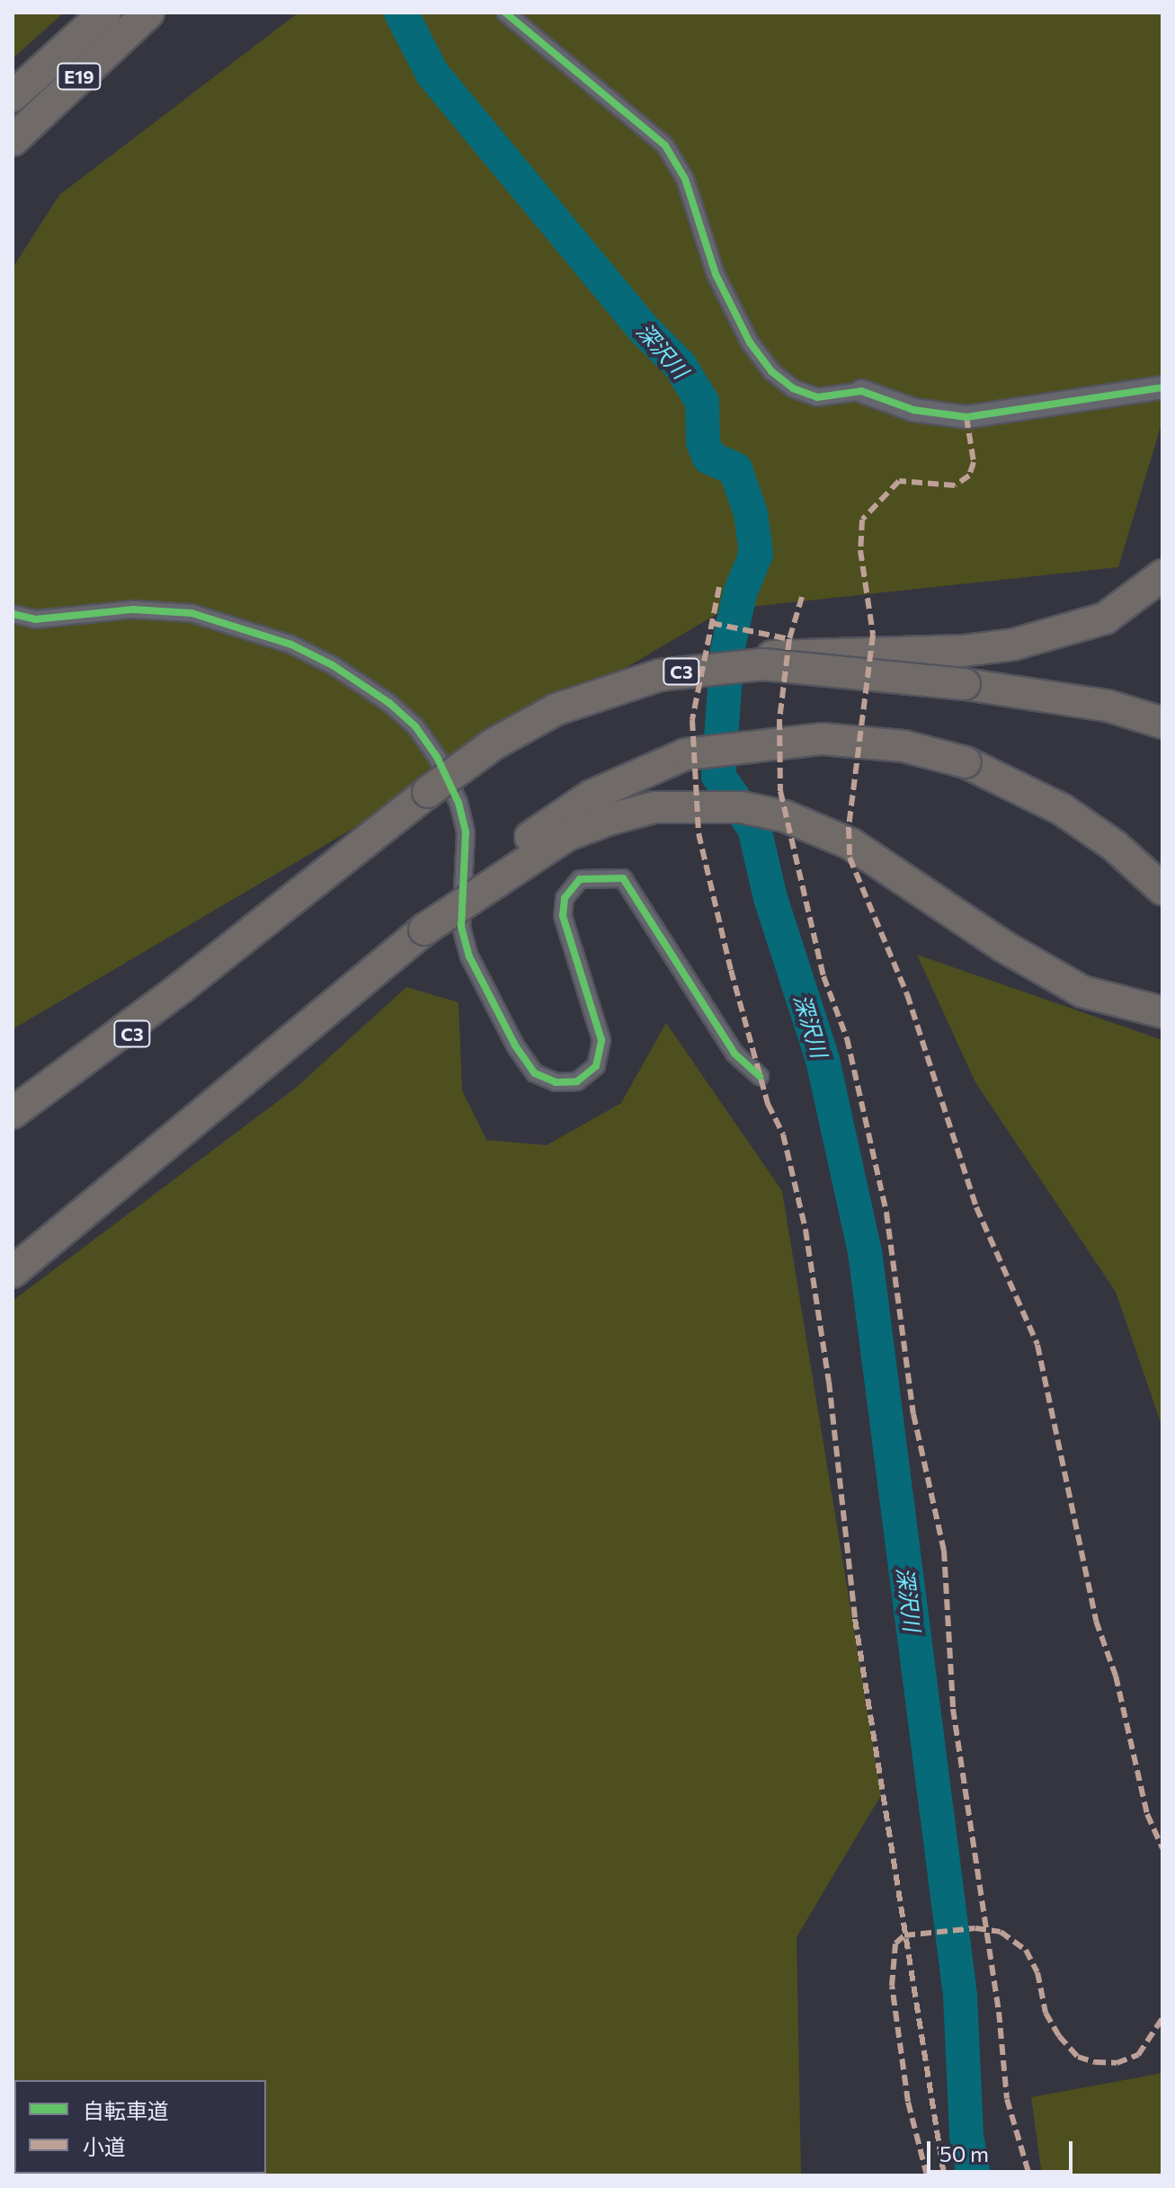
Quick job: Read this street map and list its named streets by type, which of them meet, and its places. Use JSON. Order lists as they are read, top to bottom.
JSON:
{
  "streets": {
    "highway": ["E19", "C3"]
  },
  "water": ["深沢川"],
  "legend": ["自転車道", "小道"],
  "scale_bar": "50 m"
}
